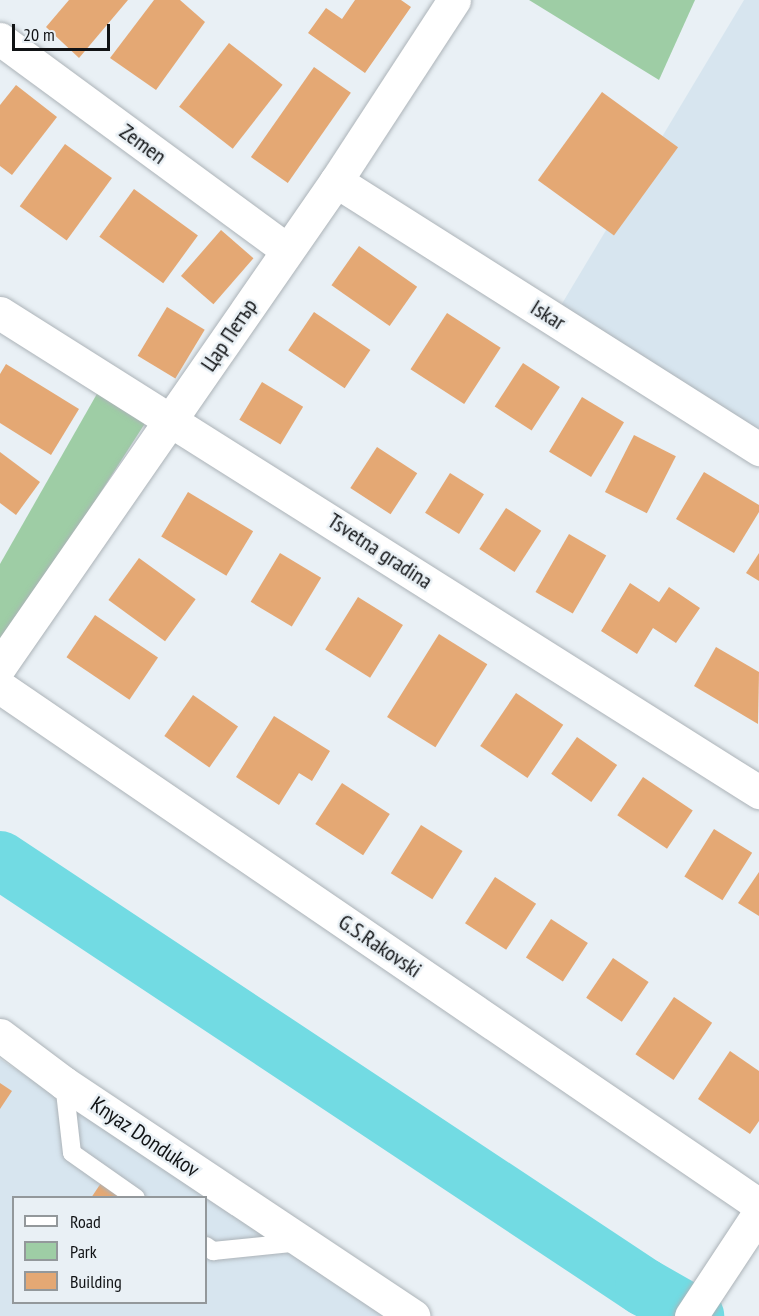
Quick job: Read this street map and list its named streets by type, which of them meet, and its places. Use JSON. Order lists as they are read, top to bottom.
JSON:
{
  "streets": {
    "street": [
      "Zemen",
      "Iskar",
      "Цар Петър",
      "Tsvetna gradina",
      "G.S.Rakovski",
      "Knyaz Dondukov"
    ]
  },
  "crossings": [
    ["Zemen", "Цар Петър"],
    ["Iskar", "Цар Петър"],
    ["Цар Петър", "Tsvetna gradina"]
  ],
  "legend": ["Road", "Park", "Building"],
  "scale_bar": "20 m"
}
